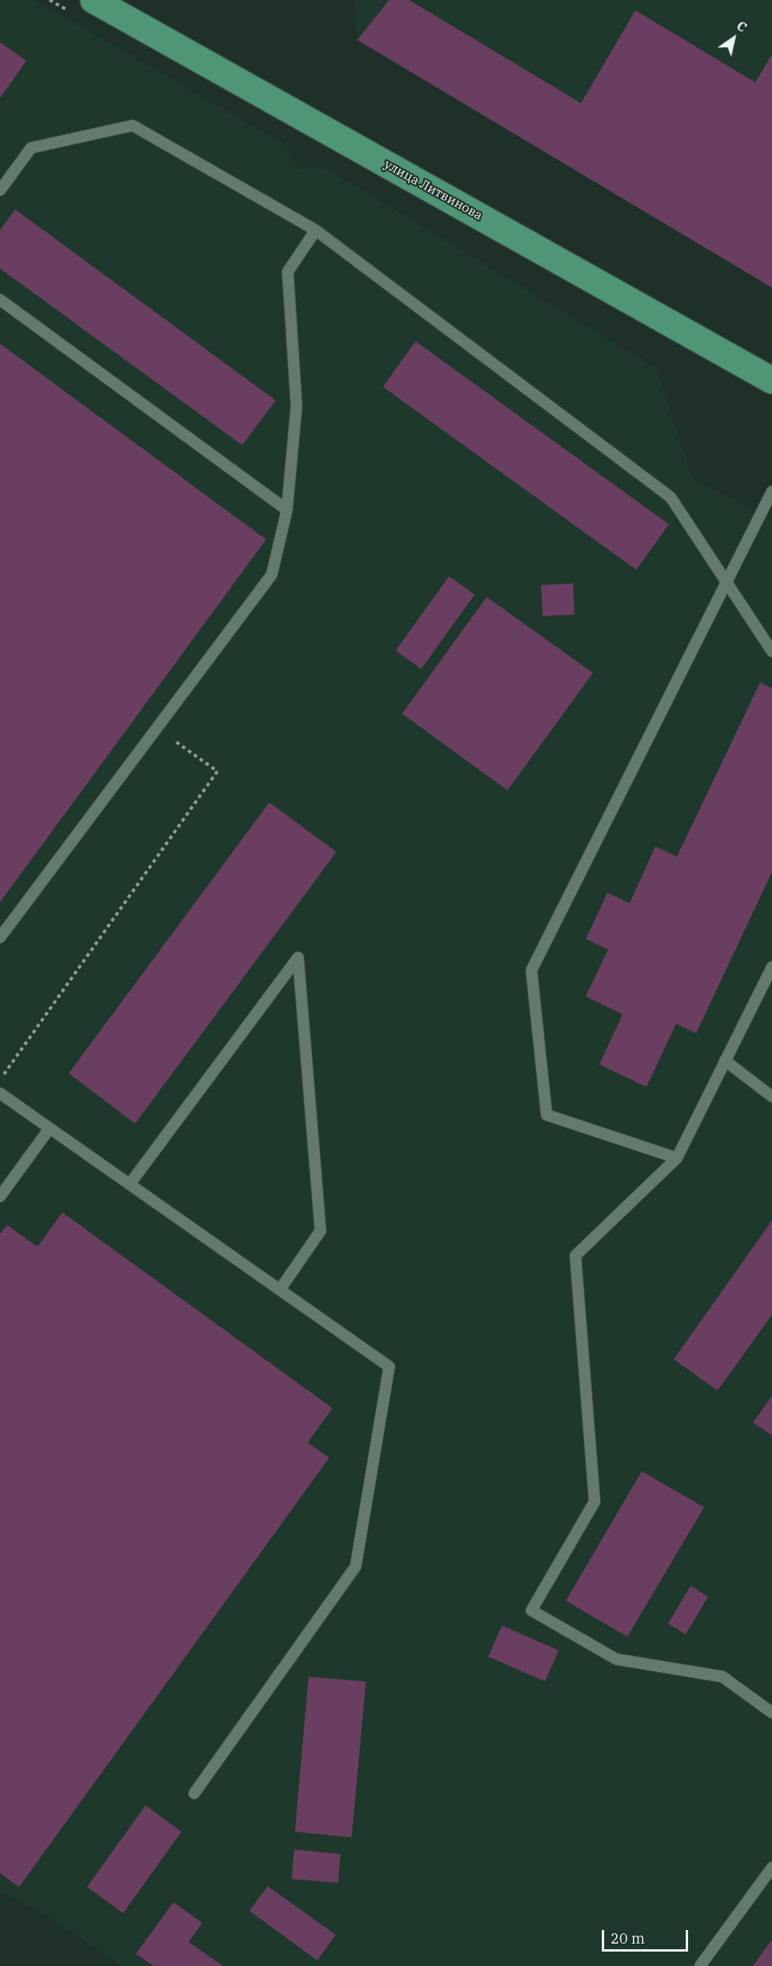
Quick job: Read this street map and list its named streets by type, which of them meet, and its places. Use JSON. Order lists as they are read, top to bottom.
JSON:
{
  "streets": {
    "main road": ["улица Литвинова"]
  },
  "scale_bar": "20 m",
  "north": "top right"
}
